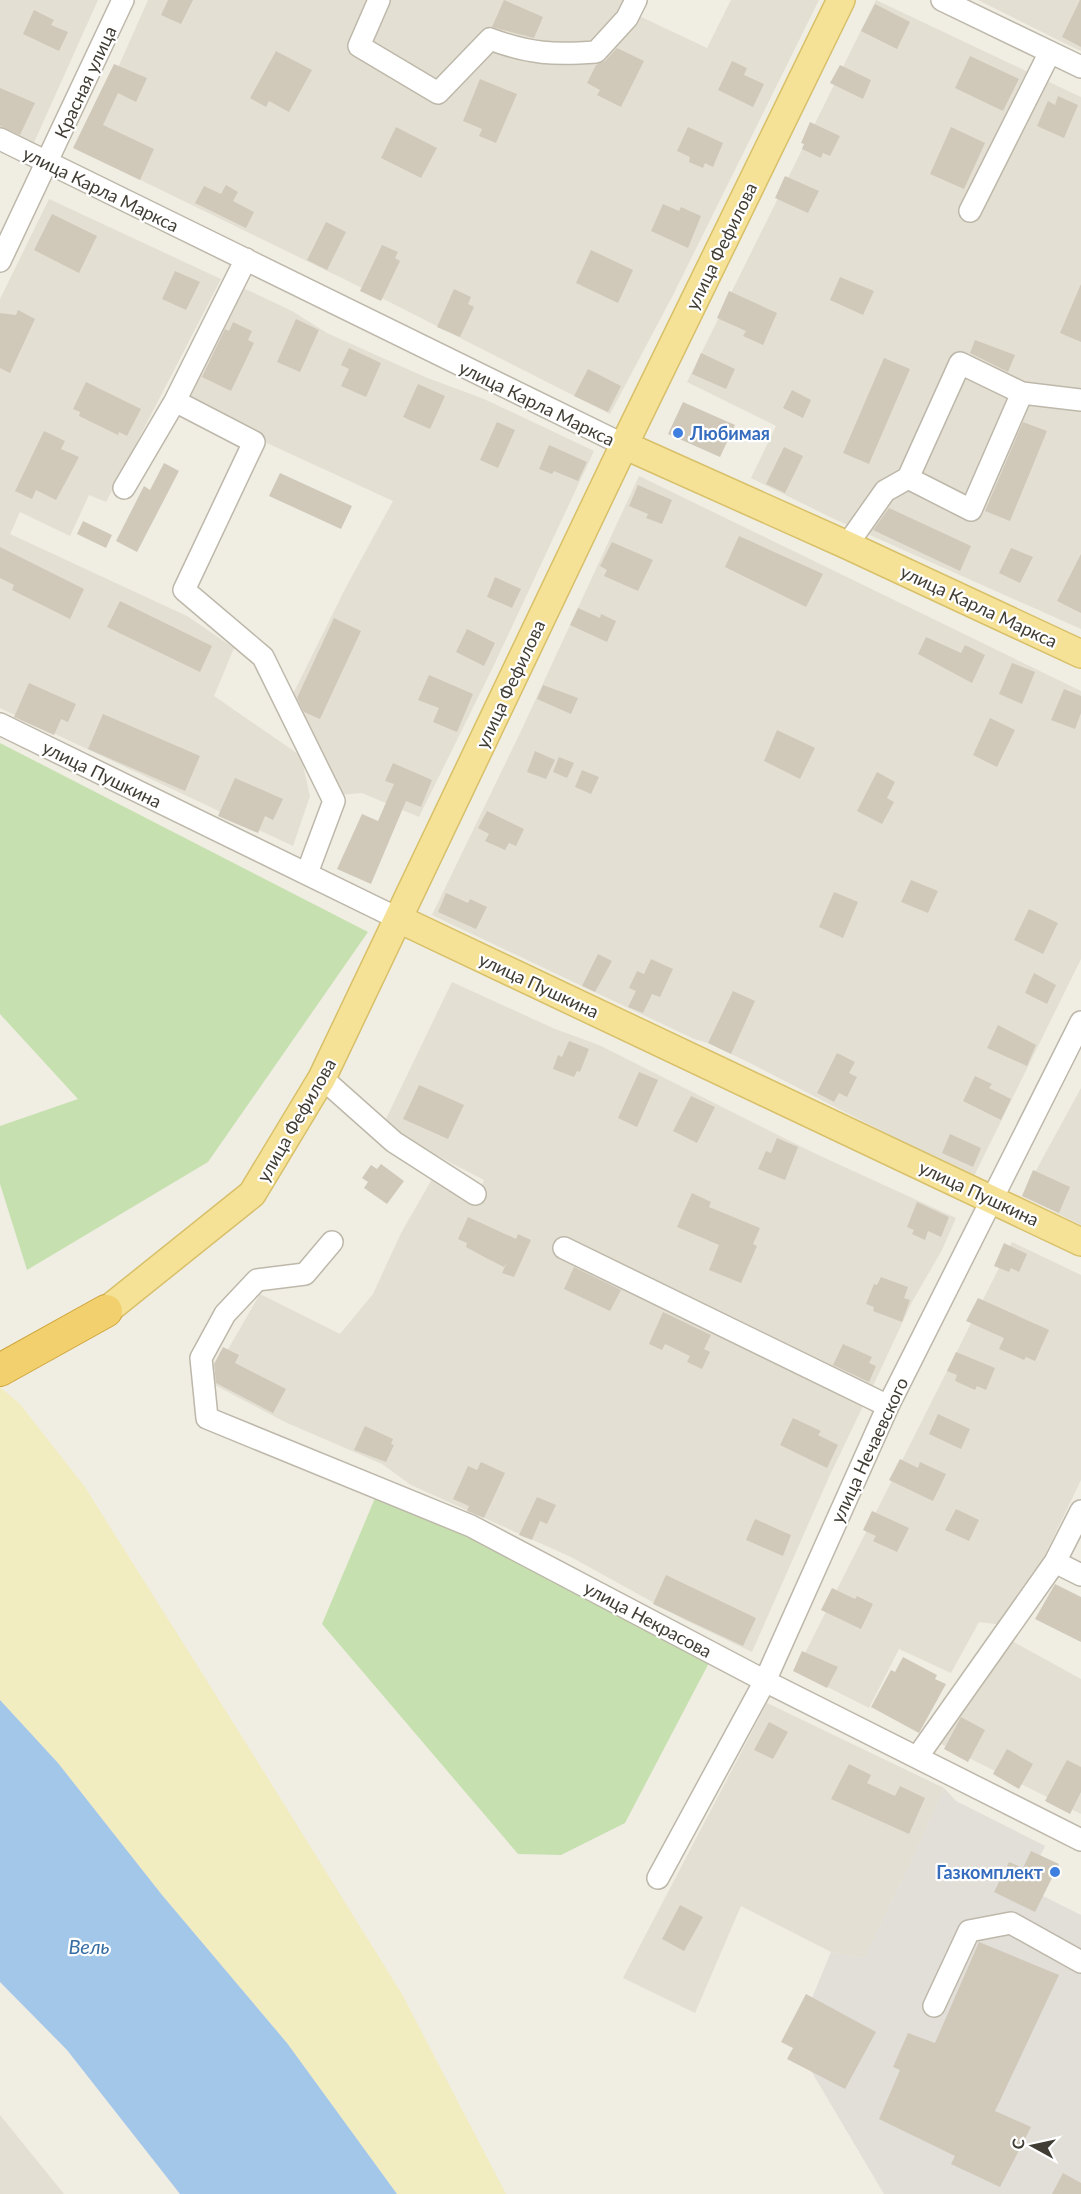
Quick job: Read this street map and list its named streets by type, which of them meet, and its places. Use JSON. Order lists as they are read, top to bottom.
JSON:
{
  "streets": {
    "main road": ["улица Карла Маркса", "улица Фефилова", "улица Пушкина"],
    "street": ["Красная улица", "улица Нечаевского", "улица Некрасова"]
  },
  "crossings": [
    ["Красная улица", "улица Карла Маркса"],
    ["улица Карла Маркса", "улица Фефилова"],
    ["улица Фефилова", "улица Пушкина"],
    ["улица Пушкина", "улица Нечаевского"],
    ["улица Нечаевского", "улица Некрасова"]
  ],
  "water": ["Вель"],
  "places": ["Любимая", "Газкомплект"],
  "north": "left"
}
